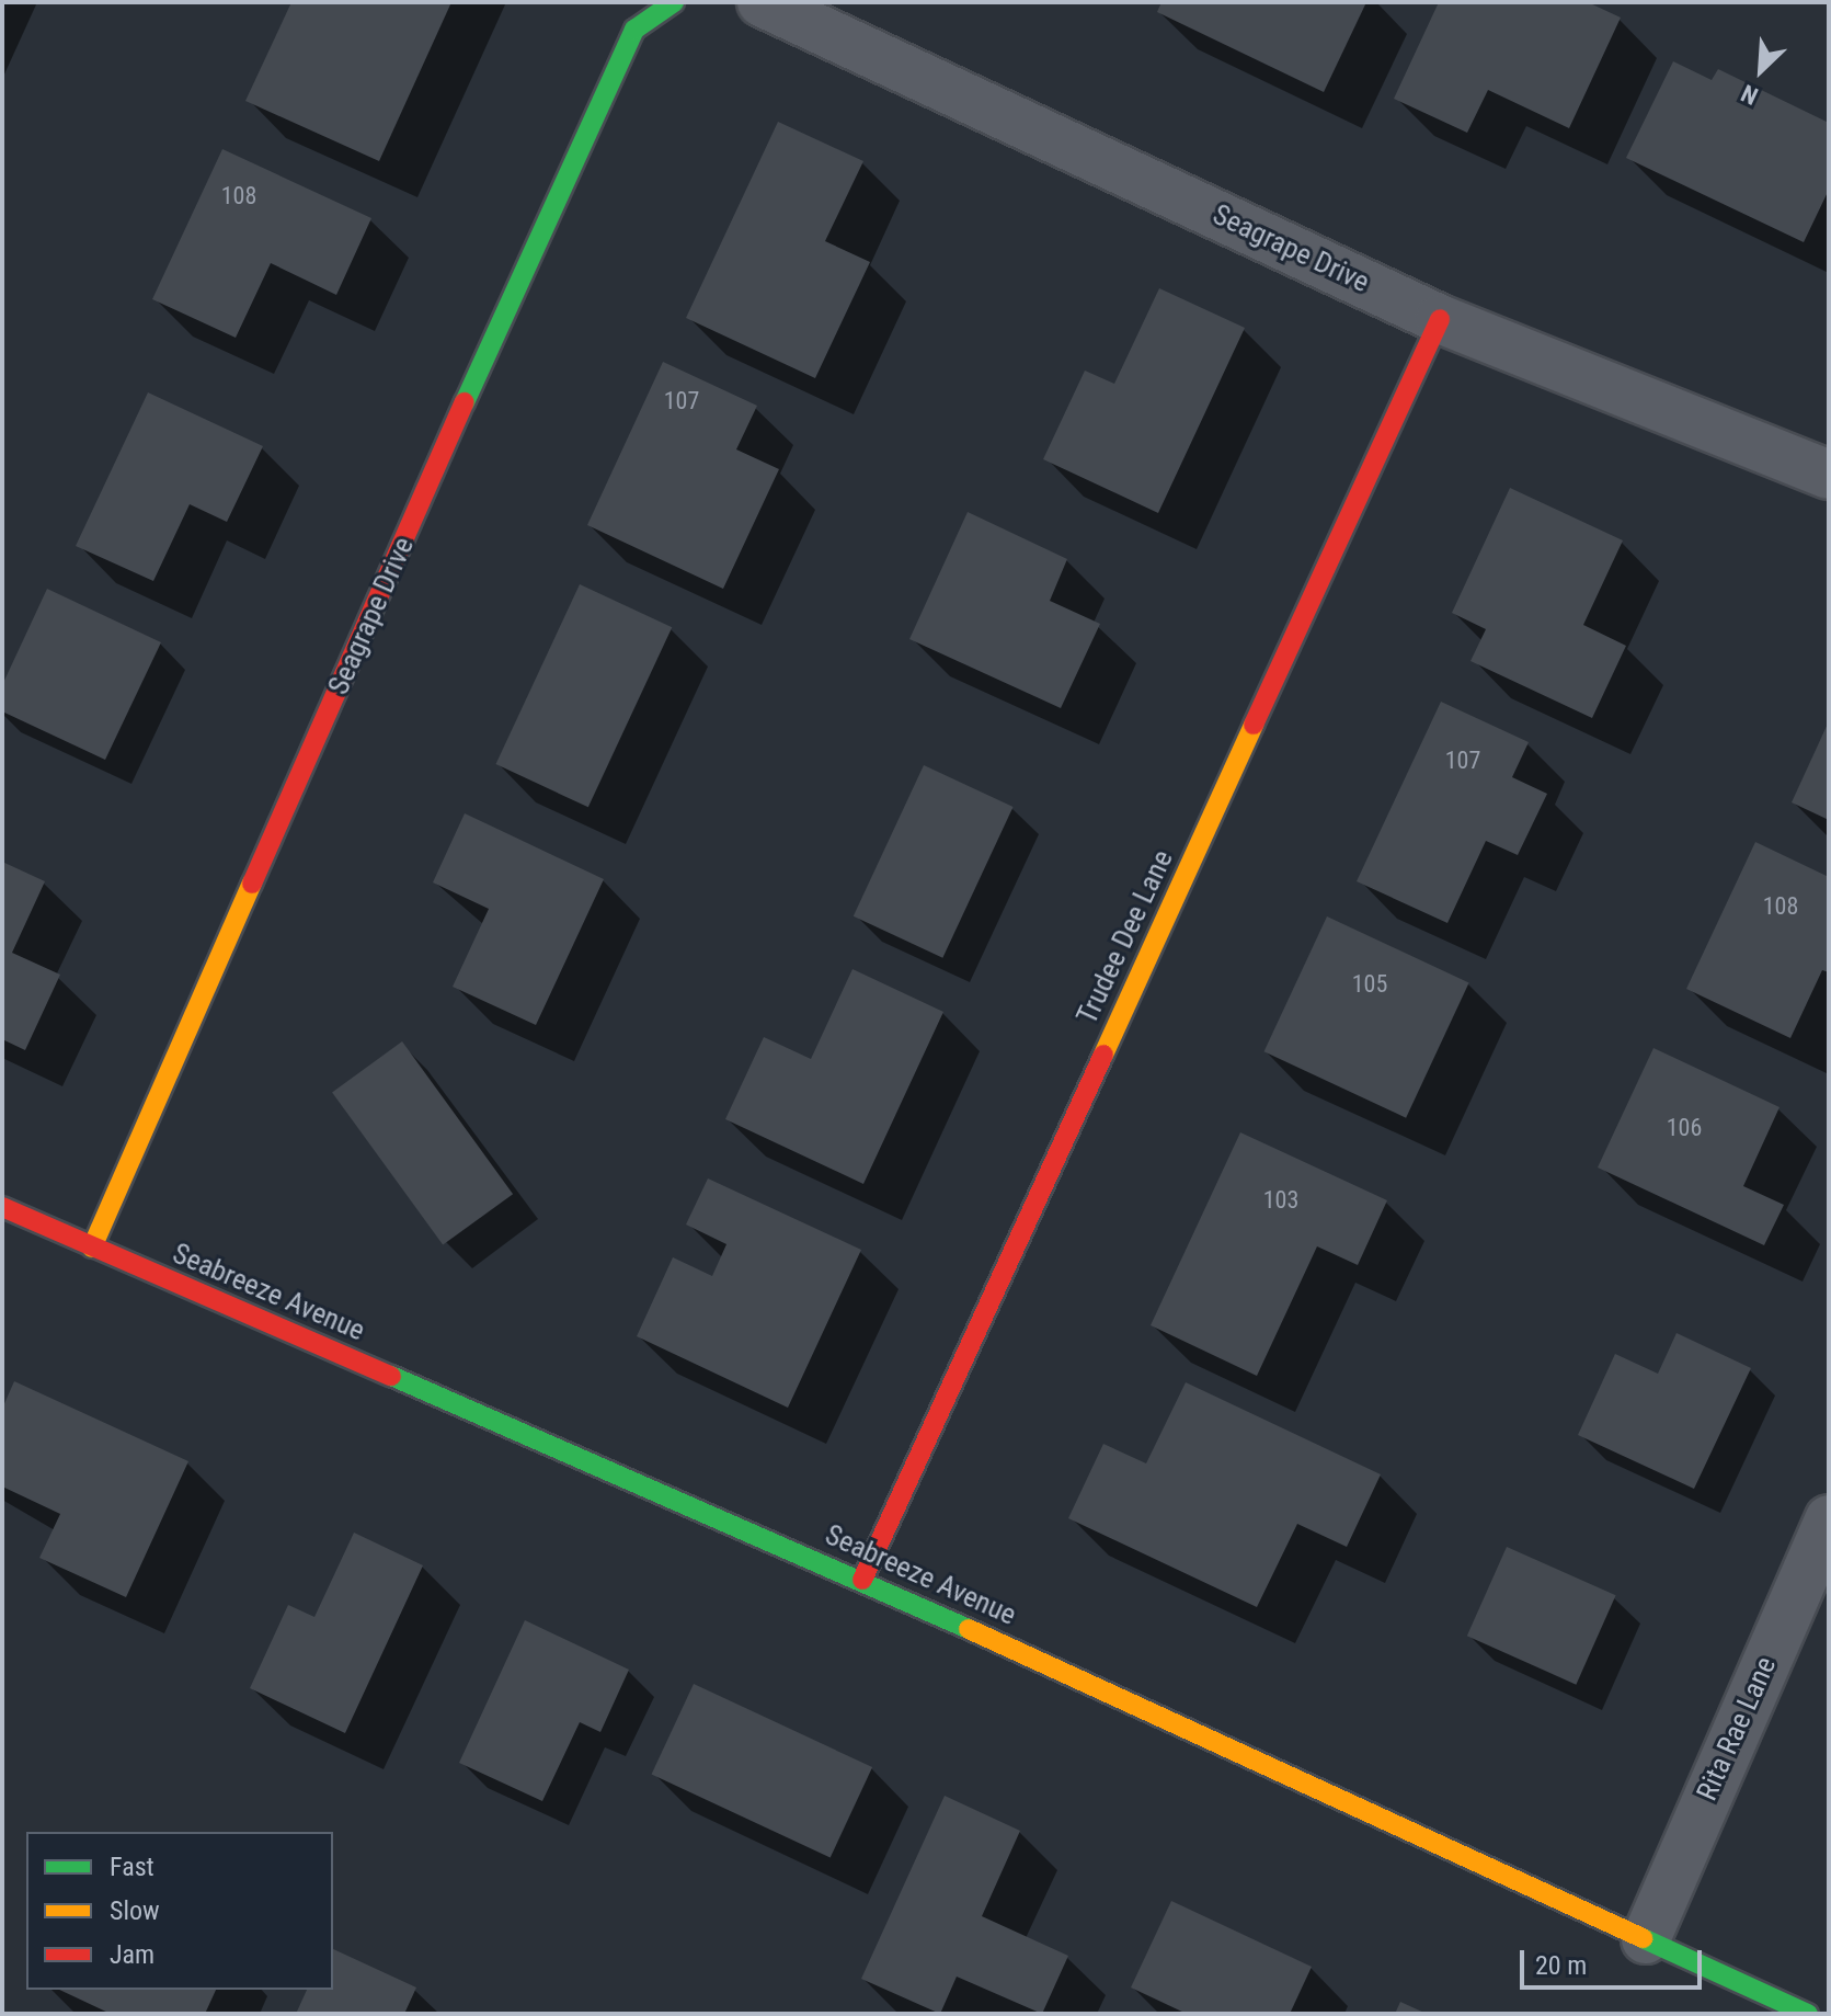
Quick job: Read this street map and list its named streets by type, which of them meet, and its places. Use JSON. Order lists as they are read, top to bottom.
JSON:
{
  "streets": {
    "street": [
      "Seagrape Drive",
      "Trudee Dee Lane",
      "Seabreeze Avenue",
      "Rita Rae Lane"
    ]
  },
  "crossings": [
    ["Seagrape Drive", "Trudee Dee Lane"],
    ["Seagrape Drive", "Seabreeze Avenue"],
    ["Trudee Dee Lane", "Seabreeze Avenue"],
    ["Seabreeze Avenue", "Rita Rae Lane"]
  ],
  "house_numbers": [
    "108",
    "107",
    "107",
    "108",
    "105",
    "106",
    "103"
  ],
  "legend": ["Fast", "Slow", "Jam"],
  "scale_bar": "20 m",
  "north": "bottom left"
}
